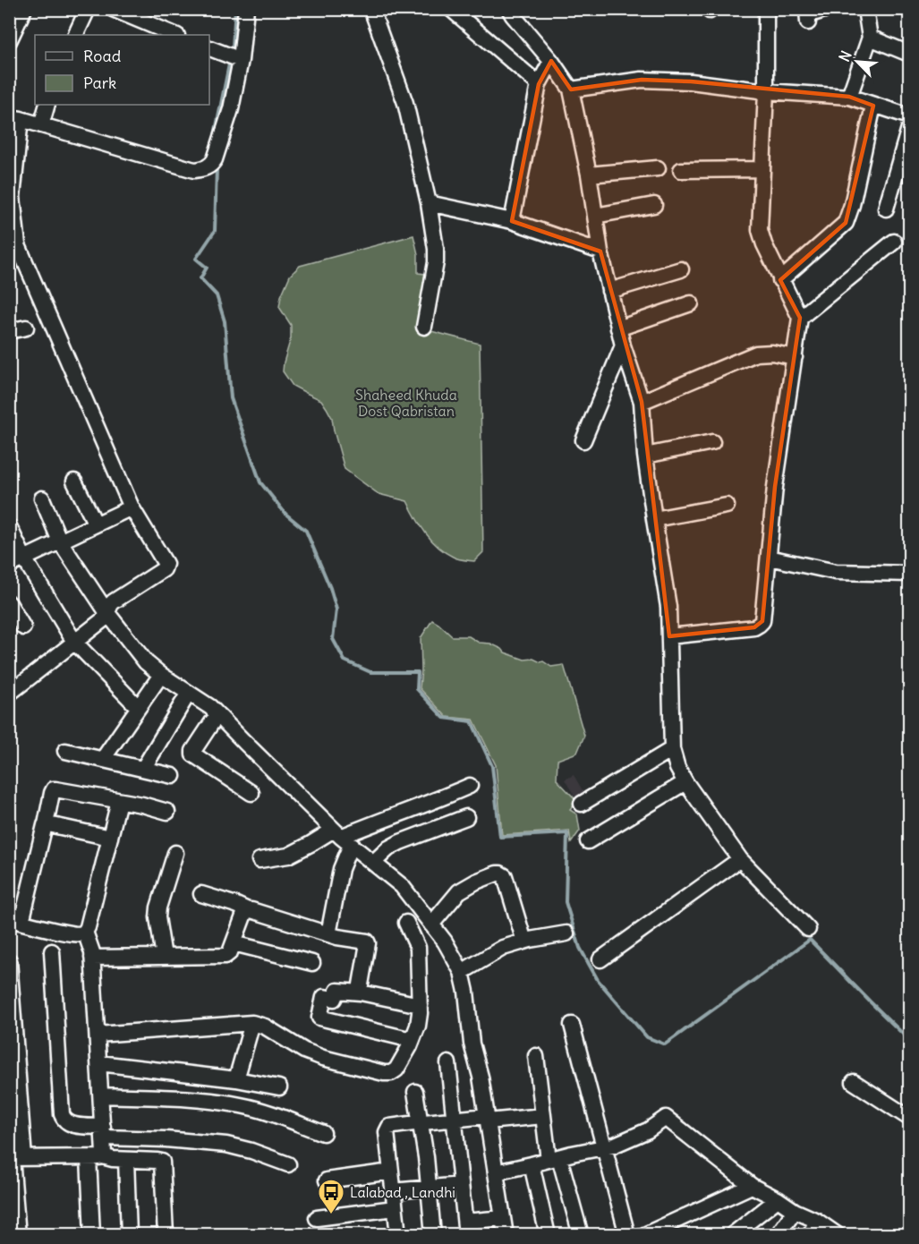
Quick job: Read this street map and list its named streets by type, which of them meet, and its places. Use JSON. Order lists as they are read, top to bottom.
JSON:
{
  "parks": ["Shaheed Khuda Dost Qabristan"],
  "places": {
    "bus stop": ["Lalabad , Landhi"]
  },
  "legend": ["Road", "Park"],
  "north": "top left"
}
